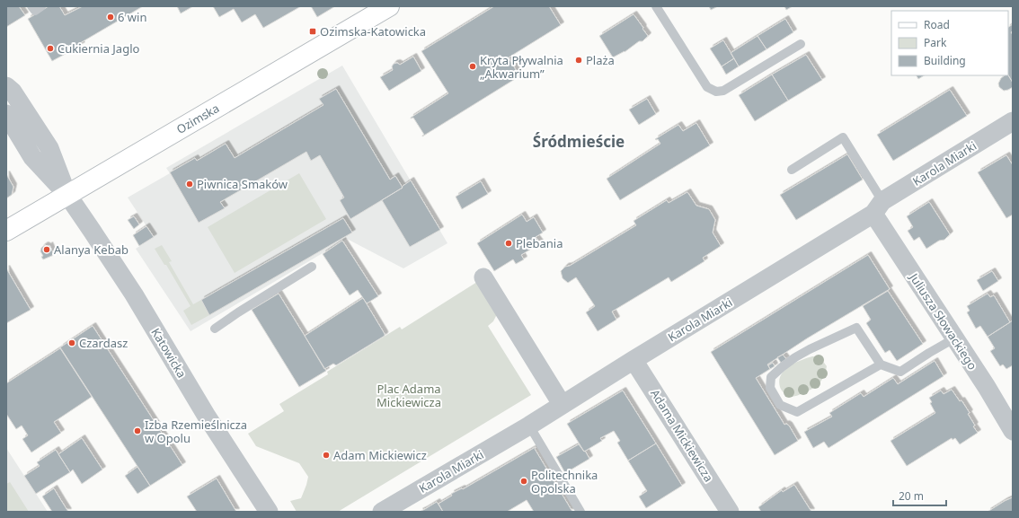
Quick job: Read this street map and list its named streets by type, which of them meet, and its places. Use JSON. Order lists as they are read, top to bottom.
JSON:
{
  "streets": {
    "main road": ["Ozimska"],
    "street": [
      "Karola Miarki",
      "Juliusza Słowackiego",
      "Katowicka",
      "Adama Mickiewicza"
    ]
  },
  "crossings": [
    ["Ozimska", "Katowicka"],
    ["Karola Miarki", "Juliusza Słowackiego"],
    ["Karola Miarki", "Adama Mickiewicza"]
  ],
  "districts": ["Śródmieście"],
  "parks": ["Plac Adama Mickiewicza"],
  "places": {
    "other": [
      "6 win",
      "Cukiernia Jaglo",
      "Plaża",
      "Kryta Pływalnia „Akwarium”",
      "Piwnica Smaków",
      "Plebania",
      "Alanya Kebab",
      "Czardasz",
      "Izba Rzemieślnicza w Opolu",
      "Adam Mickiewicz",
      "Politechnika Opolska"
    ],
    "transit": ["Ozimska-Katowicka"]
  },
  "legend": ["Road", "Park", "Building"],
  "scale_bar": "20 m"
}
